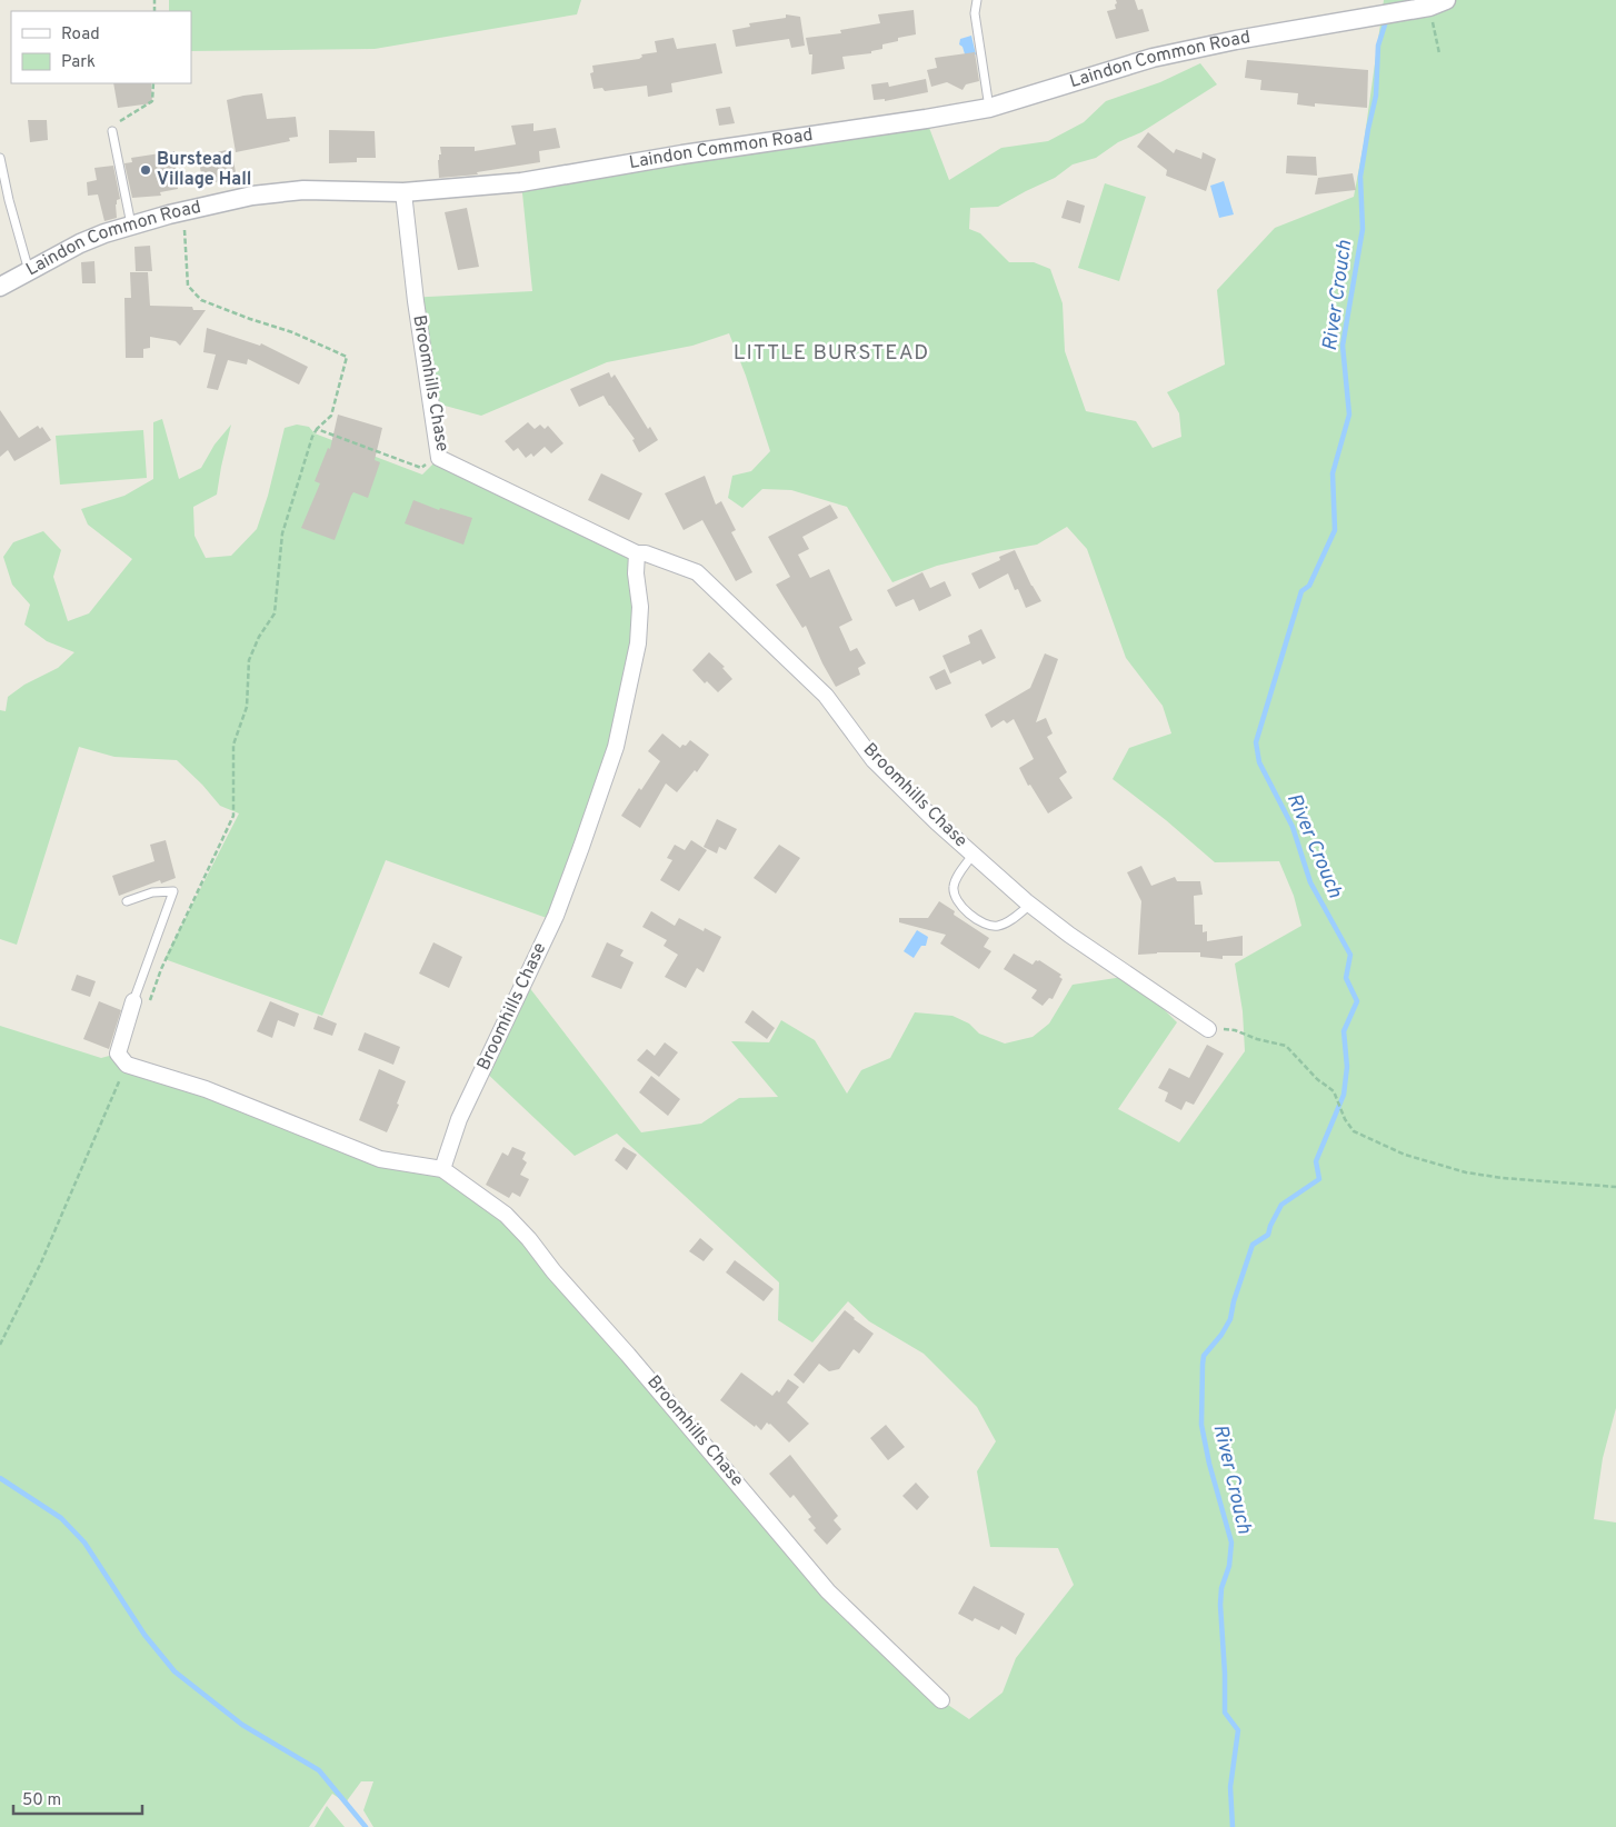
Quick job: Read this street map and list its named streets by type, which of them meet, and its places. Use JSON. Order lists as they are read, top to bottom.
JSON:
{
  "streets": {
    "street": ["Laindon Common Road", "Broomhills Chase"]
  },
  "crossings": [
    ["Laindon Common Road", "Broomhills Chase"]
  ],
  "districts": ["LITTLE BURSTEAD"],
  "water": ["River Crouch"],
  "places": ["Burstead Village Hall"],
  "legend": ["Road", "Park"],
  "scale_bar": "50 m"
}
